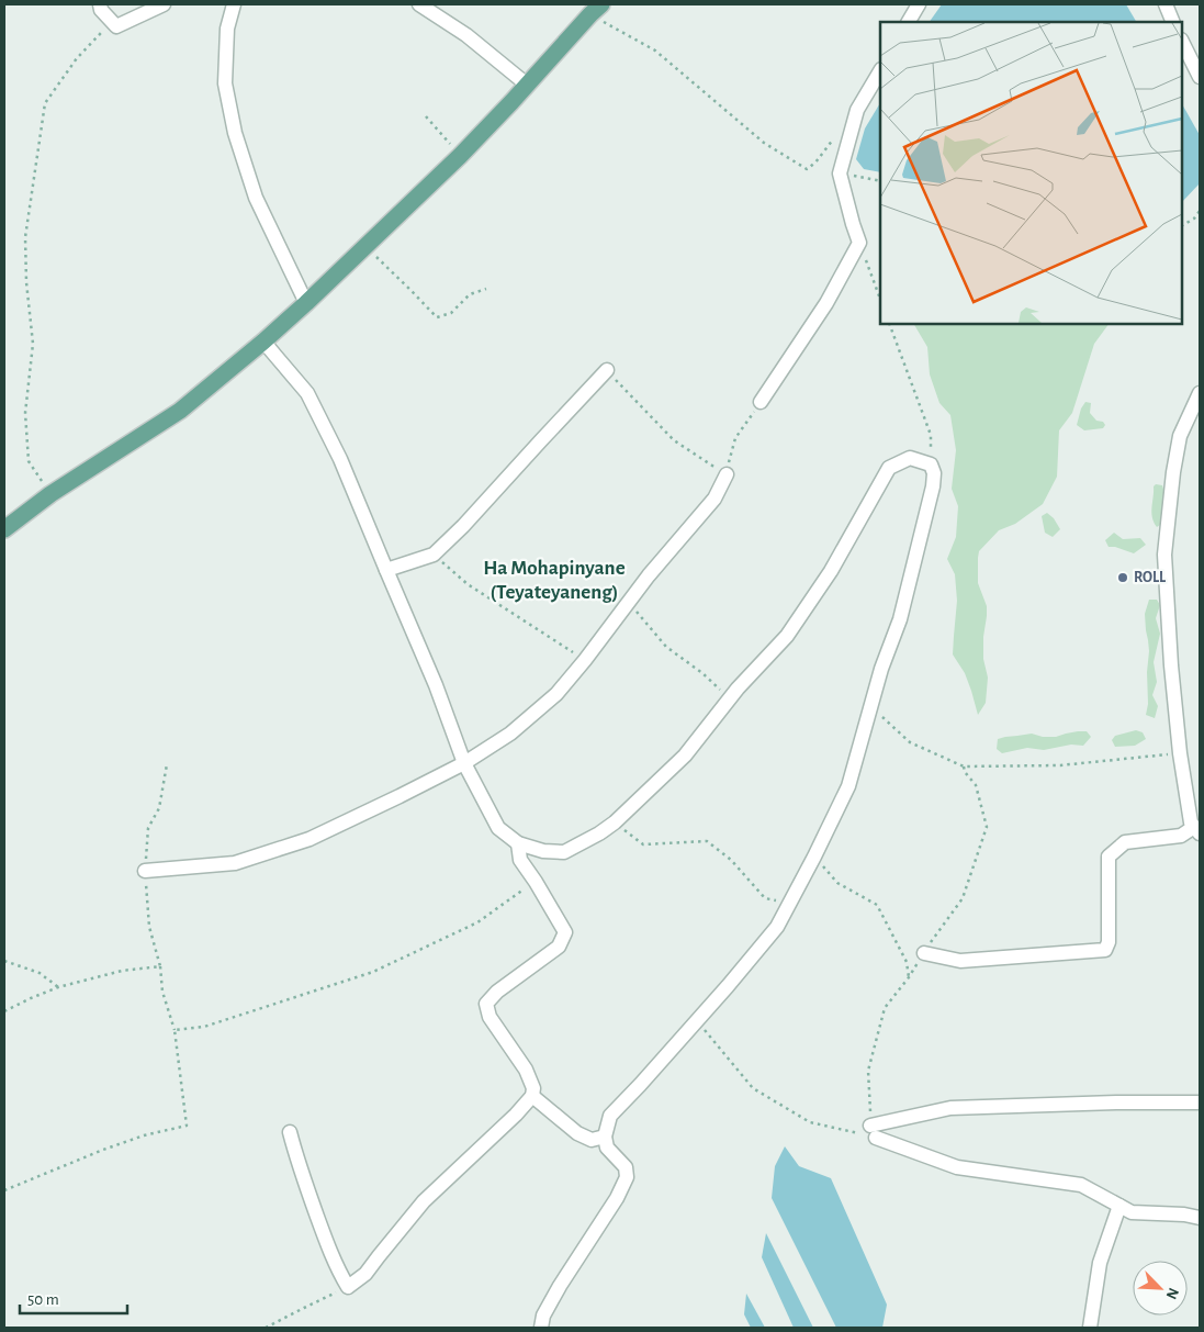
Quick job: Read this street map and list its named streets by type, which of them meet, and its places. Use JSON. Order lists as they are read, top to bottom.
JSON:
{
  "districts": ["Ha Mohapinyane (Teyateyaneng)"],
  "places": ["ROLL"],
  "scale_bar": "50 m",
  "north": "bottom right"
}
